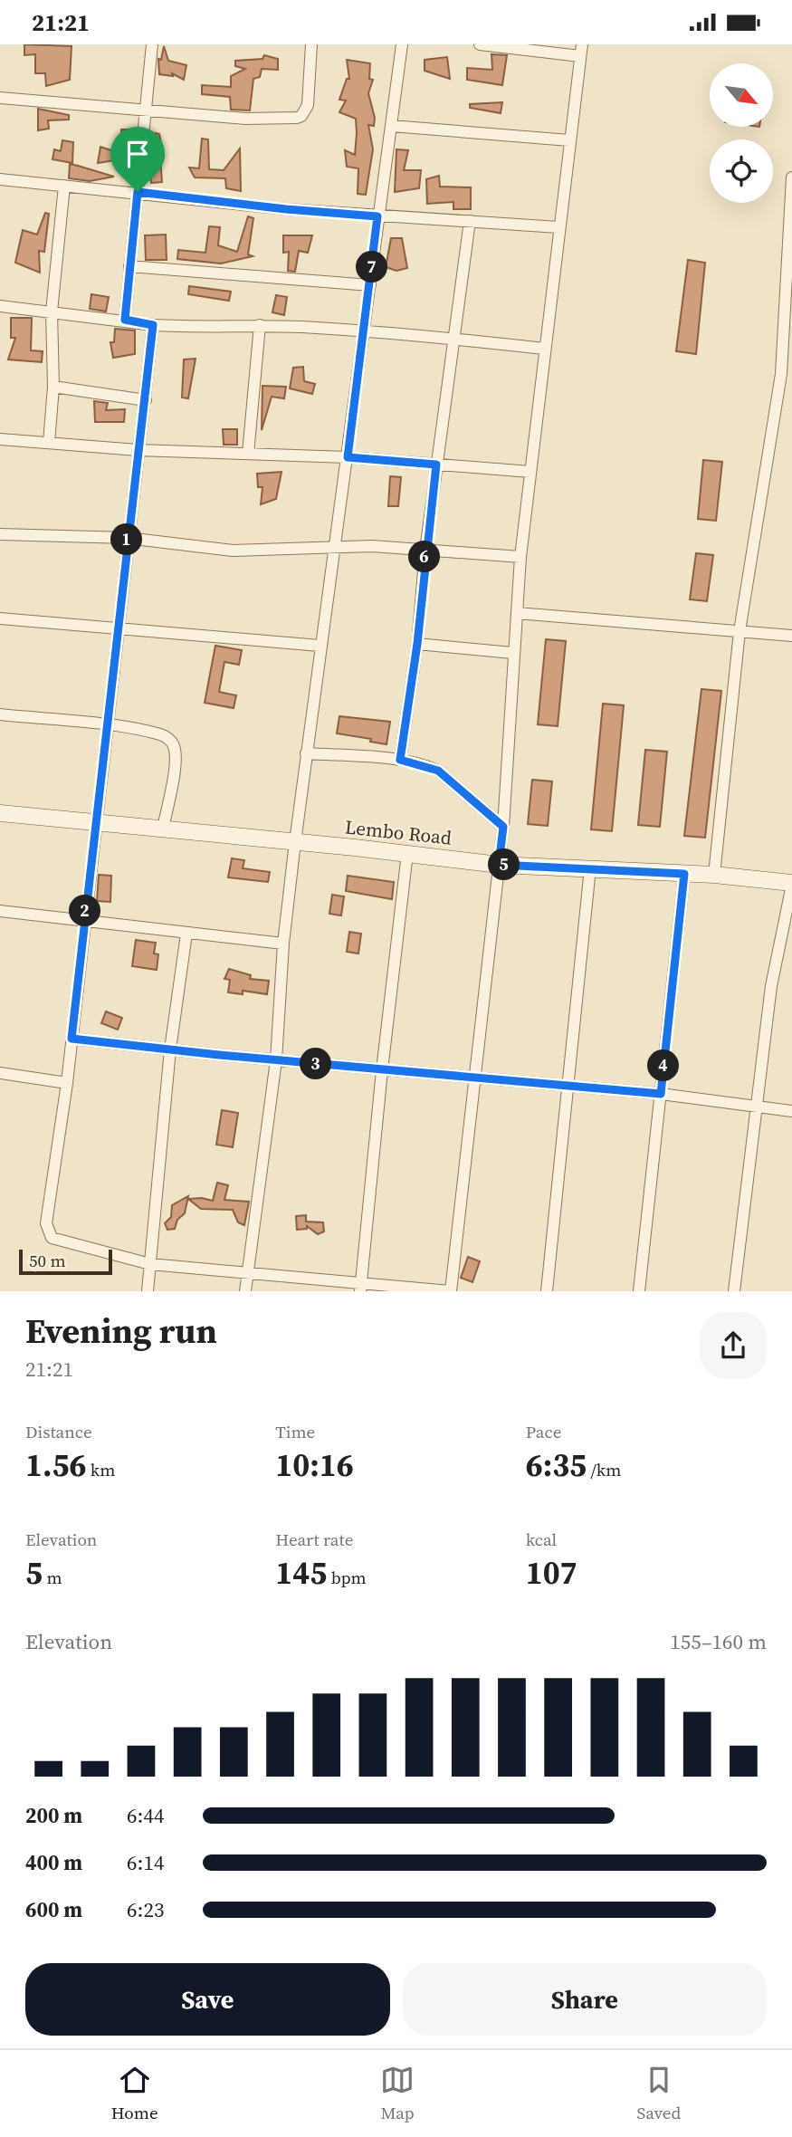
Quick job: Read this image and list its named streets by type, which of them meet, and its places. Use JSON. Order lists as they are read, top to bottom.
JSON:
{
  "streets": {
    "street": ["Lembo Road"]
  },
  "scale_bar": "50 m",
  "north": "bottom right",
  "page": {
    "status": "21:21",
    "pins": [
      "7",
      "1",
      "6",
      "5",
      "2",
      "3",
      "4"
    ],
    "scale": "50 m",
    "heading": ["Evening run", "21:21"],
    "stats": [
      ["Distance", "1.56 km"],
      ["Time", "10:16"],
      ["Pace", "6:35 /km"],
      ["Elevation", "5 m"],
      ["Heart rate", "145 bpm"],
      ["kcal", "107"]
    ],
    "chart": ["Elevation", "155–160 m"],
    "list": [
      {
        "name": "200 m",
        "note": "6:44"
      },
      {
        "name": "400 m",
        "note": "6:14"
      },
      {
        "name": "600 m",
        "note": "6:23"
      }
    ],
    "buttons": ["Save", "Share"],
    "tabs": ["Home", "Map", "Saved"]
  }
}
